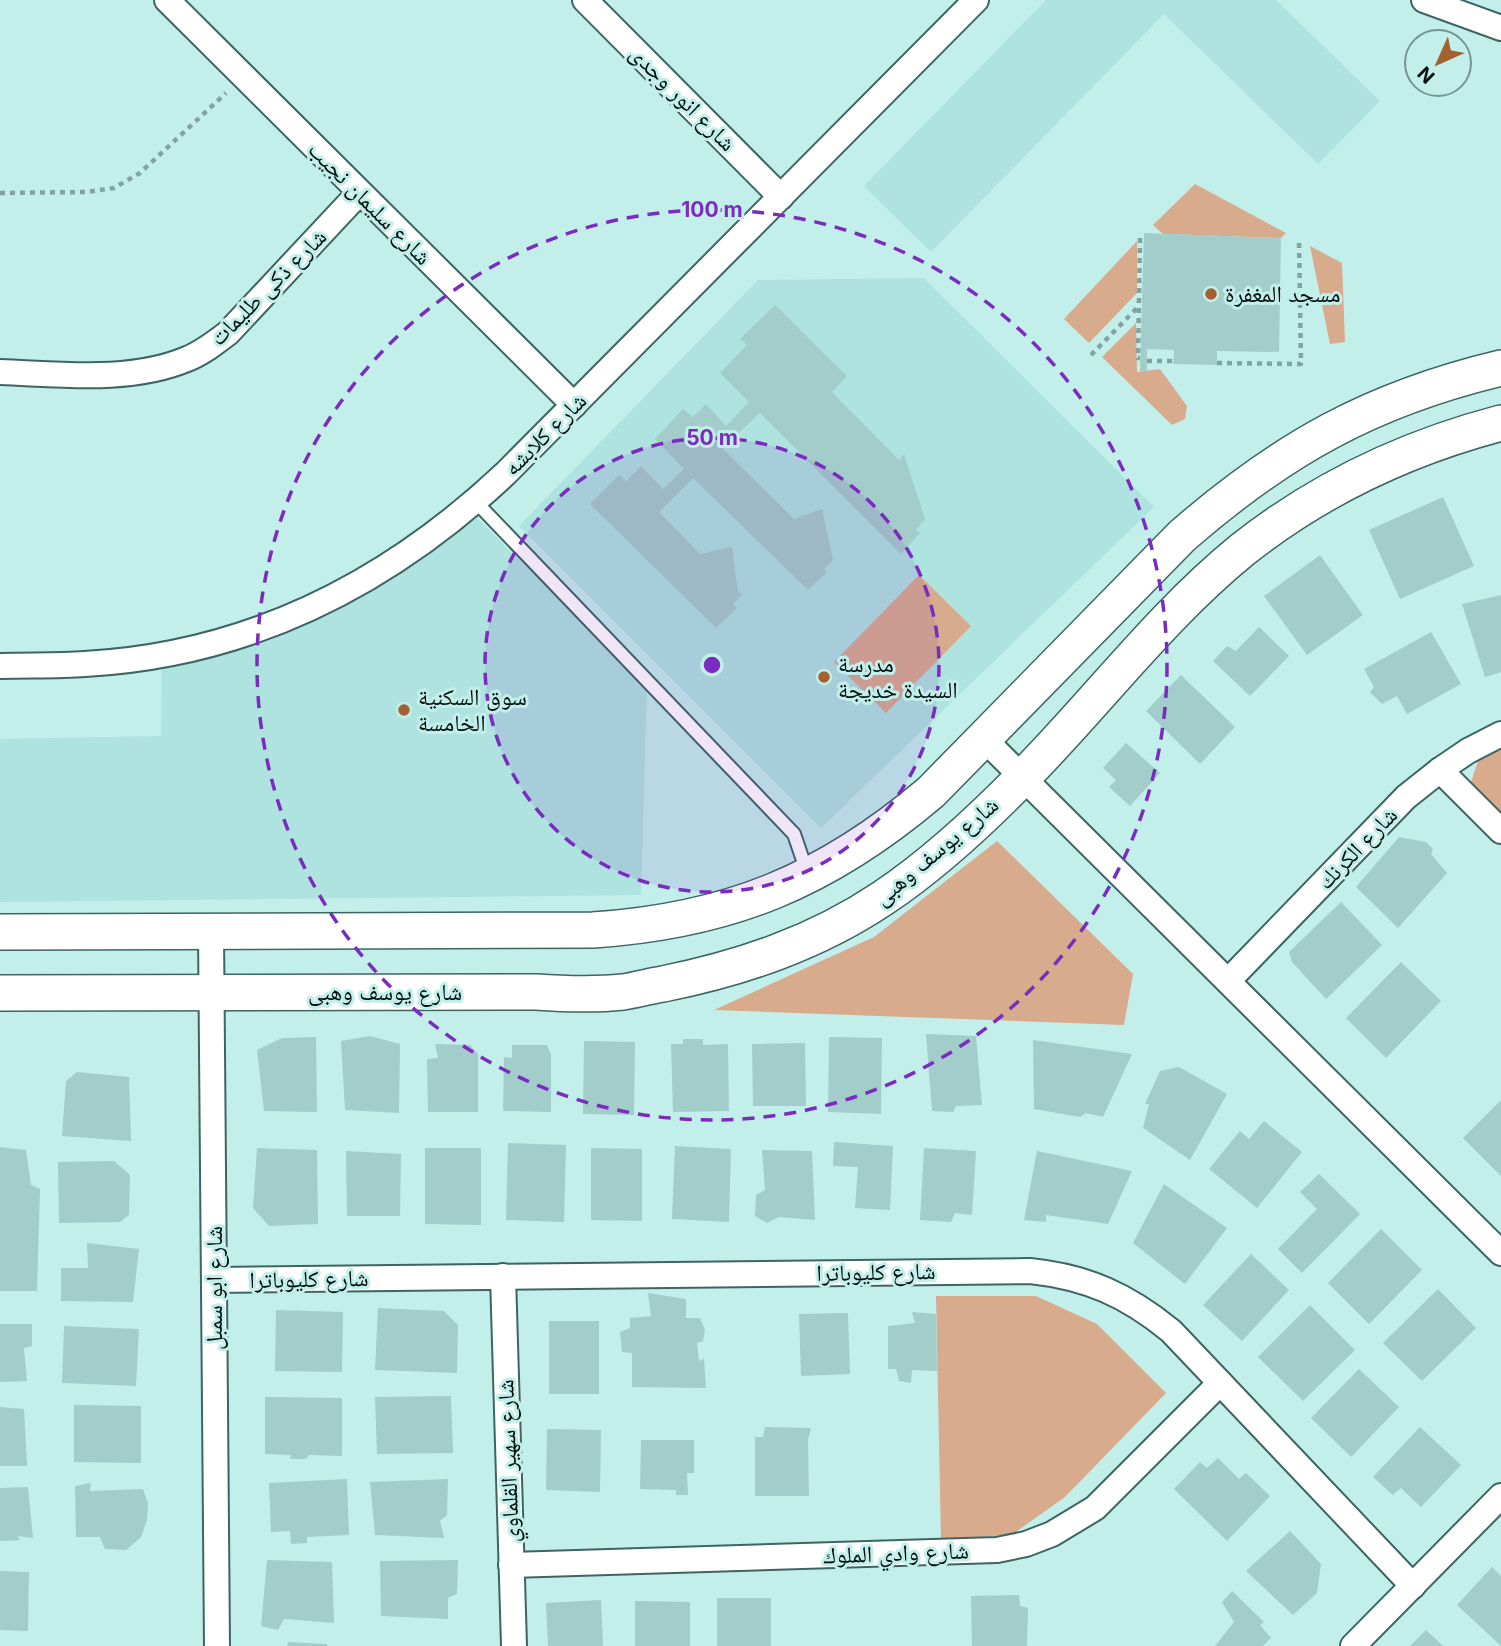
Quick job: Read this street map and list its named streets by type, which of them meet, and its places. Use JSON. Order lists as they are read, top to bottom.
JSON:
{
  "streets": {
    "street": [
      "شارع انور وجدى",
      "شارع سليمان نجيب",
      "شارع ذكى طليمات",
      "شارع كلابشه",
      "شارع الكرنك",
      "شارع يوسف وهبى",
      "شارع كليوباترا",
      "شارع ابو سمبل",
      "شارع سهير القلماوي",
      "شارع وادي الملوك"
    ]
  },
  "crossings": [
    ["شارع انور وجدى", "شارع كلابشه"],
    ["شارع سليمان نجيب", "شارع ذكى طليمات"],
    ["شارع سليمان نجيب", "شارع كلابشه"],
    ["شارع يوسف وهبى", "شارع ابو سمبل"],
    ["شارع كليوباترا", "شارع ابو سمبل"],
    ["شارع كليوباترا", "شارع سهير القلماوي"],
    ["شارع كليوباترا", "شارع وادي الملوك"],
    ["شارع سهير القلماوي", "شارع وادي الملوك"]
  ],
  "places": ["مسجد المغفرة", "مدرسة السيدة خديجة", "سوق السكنية الخامسة"],
  "north": "bottom left",
  "rings": ["100 m", "50 m"]
}
